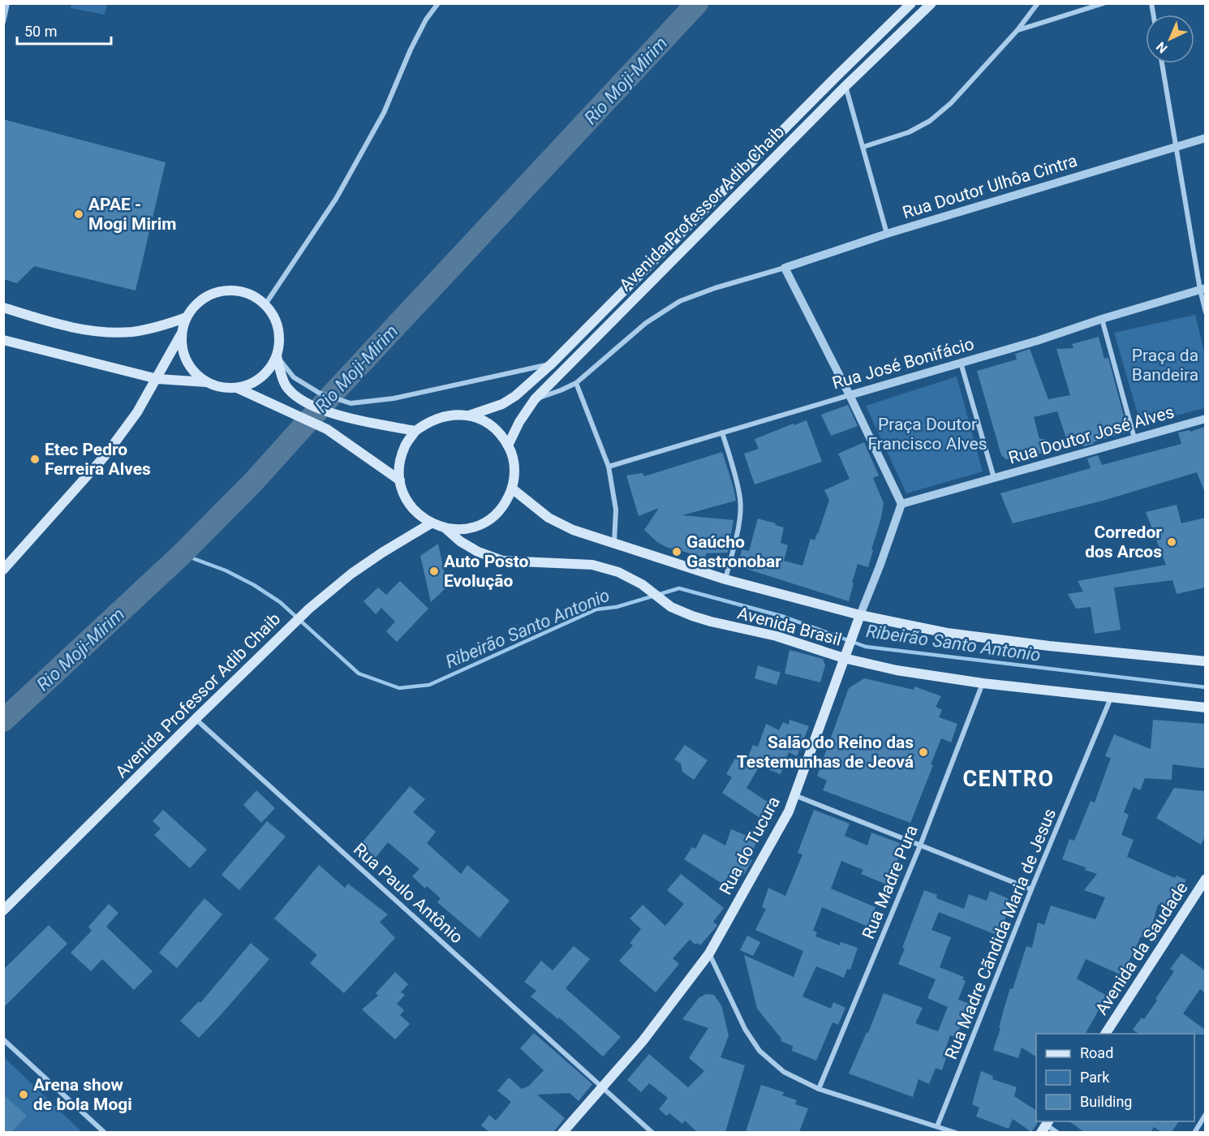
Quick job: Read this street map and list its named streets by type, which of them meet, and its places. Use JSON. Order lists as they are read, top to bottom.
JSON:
{
  "streets": {
    "main road": [
      "Avenida Professor Adib Chaib",
      "Avenida Brasil",
      "Rua do Tucura",
      "Avenida da Saudade"
    ],
    "street": [
      "Rua Doutor Ulhôa Cintra",
      "Rua José Bonifácio",
      "Rua Doutor José Alves",
      "Rua Madre Pura",
      "Rua Paulo Antônio",
      "Rua Madre Cãndida Maria de Jesus"
    ]
  },
  "crossings": [
    ["Avenida Professor Adib Chaib", "Avenida Brasil"],
    ["Avenida Professor Adib Chaib", "Rua Paulo Antônio"],
    ["Rua Doutor José Alves", "Rua do Tucura"],
    ["Avenida Brasil", "Rua do Tucura"],
    ["Avenida Brasil", "Rua Madre Pura"],
    ["Avenida Brasil", "Rua Madre Cãndida Maria de Jesus"],
    ["Rua do Tucura", "Rua Paulo Antônio"]
  ],
  "districts": ["CENTRO"],
  "water": ["Rio Moji-Mirim", "Ribeirão Santo Antonio"],
  "parks": ["Praça da Bandeira", "Praça Doutor Francisco Alves"],
  "places": [
    "APAE - Mogi Mirim",
    "Etec Pedro Ferreira Alves",
    "Corredor dos Arcos",
    "Gaúcho Gastronobar",
    "Auto Posto Evolução",
    "Salão do Reino das Testemunhas de Jeová",
    "Arena show de bola Mogi"
  ],
  "legend": ["Road", "Park", "Building"],
  "scale_bar": "50 m",
  "north": "bottom left"
}
